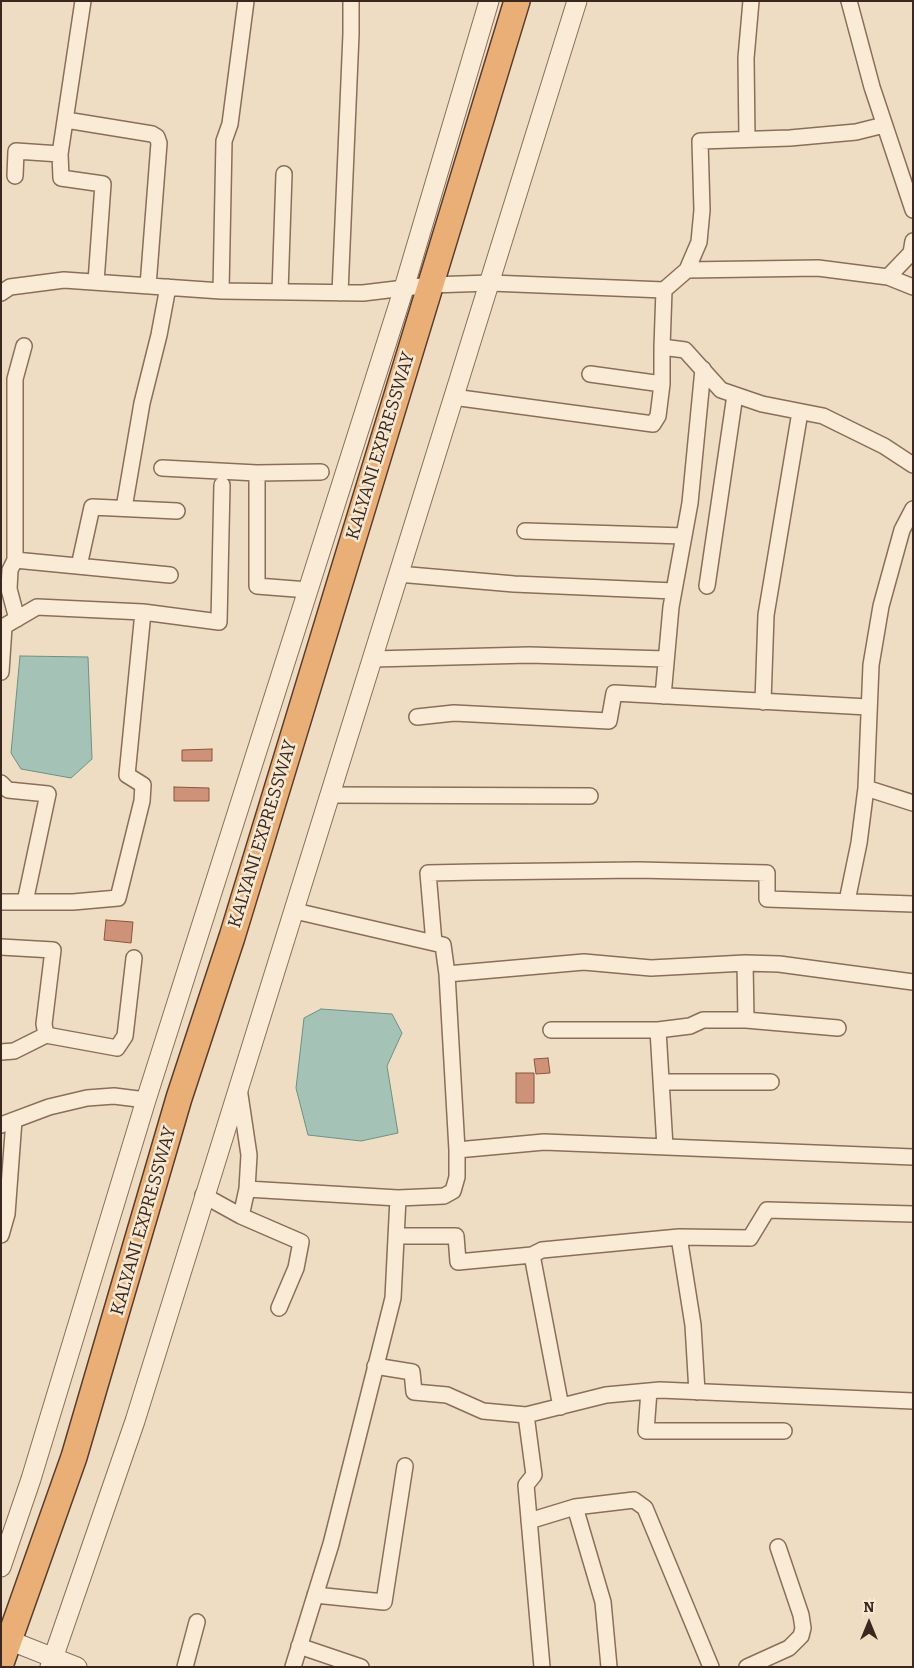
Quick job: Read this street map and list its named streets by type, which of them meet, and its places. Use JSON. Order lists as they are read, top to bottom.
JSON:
{
  "streets": {
    "highway": ["KALYANI EXPRESSWAY"]
  },
  "north": "top"
}
